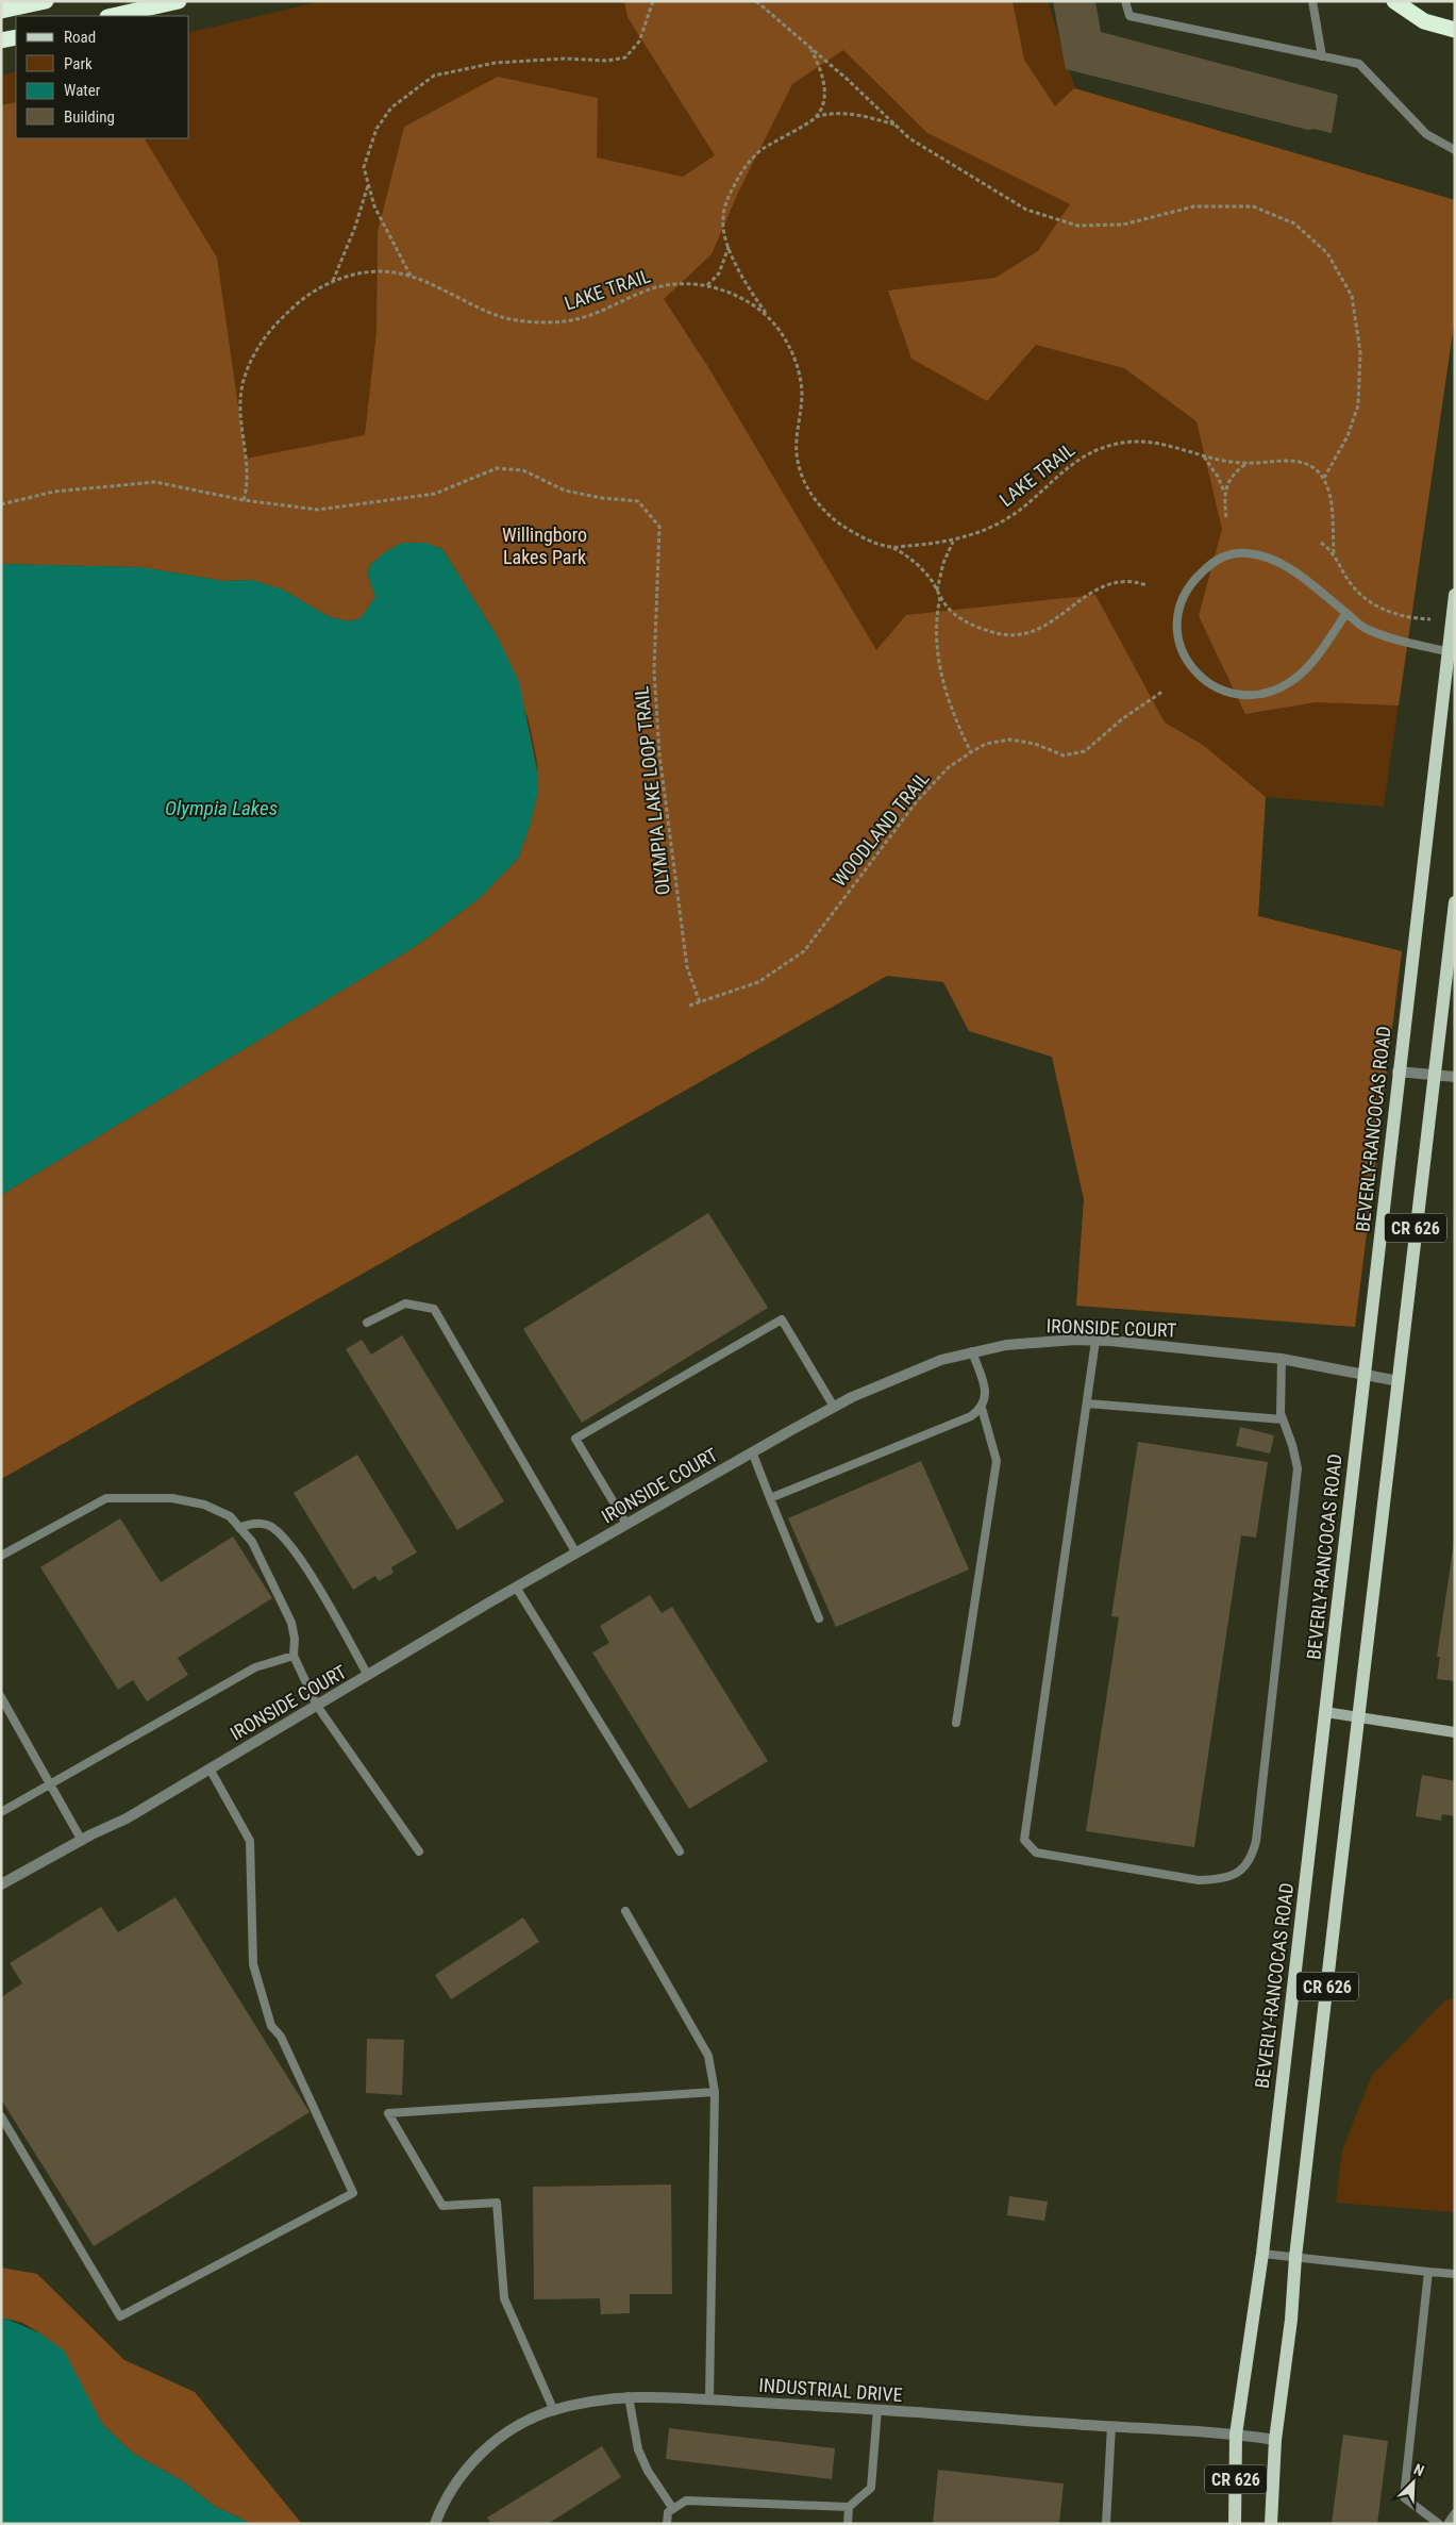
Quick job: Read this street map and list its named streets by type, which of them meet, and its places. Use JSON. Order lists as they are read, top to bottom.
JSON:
{
  "streets": {
    "main road": ["BEVERLY-RANCOCAS ROAD", "CR 626"],
    "street": ["IRONSIDE COURT", "INDUSTRIAL DRIVE"],
    "path": ["LAKE TRAIL", "OLYMPIA LAKE LOOP TRAIL", "WOODLAND TRAIL"]
  },
  "crossings": [
    ["LAKE TRAIL", "OLYMPIA LAKE LOOP TRAIL"],
    ["OLYMPIA LAKE LOOP TRAIL", "WOODLAND TRAIL"],
    ["BEVERLY-RANCOCAS ROAD", "IRONSIDE COURT"],
    ["BEVERLY-RANCOCAS ROAD", "INDUSTRIAL DRIVE"],
    ["CR 626", "IRONSIDE COURT"],
    ["CR 626", "INDUSTRIAL DRIVE"]
  ],
  "water": ["Olympia Lakes"],
  "parks": ["Willingboro Lakes Park"],
  "legend": [
    "Road",
    "Park",
    "Water",
    "Building"
  ],
  "north": "top right"
}
